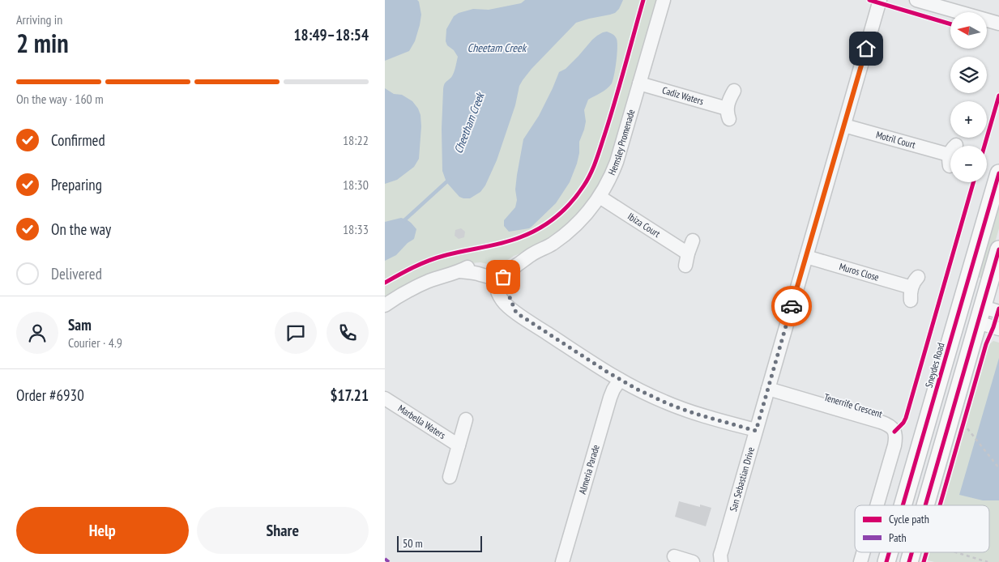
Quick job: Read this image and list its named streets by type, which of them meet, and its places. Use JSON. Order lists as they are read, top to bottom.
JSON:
{
  "streets": {
    "main road": ["Sneydes Road"],
    "street": [
      "Cadiz Waters",
      "Motril Court",
      "Hemsley Promenade",
      "Ibiza Court",
      "Muros Close",
      "Tenerrife Crescent",
      "Marbella Waters",
      "Almeria Parade",
      "San Sebastian Drive"
    ]
  },
  "crossings": [
    ["Cadiz Waters", "Hemsley Promenade"],
    ["Motril Court", "San Sebastian Drive"],
    ["Hemsley Promenade", "Ibiza Court"],
    ["Muros Close", "San Sebastian Drive"],
    ["Tenerrife Crescent", "San Sebastian Drive"]
  ],
  "water": ["Cheetam Creek", "Cheetham Creek"],
  "legend": ["Cycle path", "Path"],
  "scale_bar": "50 m",
  "north": "left",
  "page": {
    "heading": ["2 min", "Arriving in", "18:49–18:54"],
    "panel": [
      "Sam",
      "Courier · 4.9",
      "Order #6930",
      "$17.21"
    ],
    "map_buttons": ["+", "−"],
    "bar": "On the way · 160 m",
    "list": [
      ["Confirmed", "18:22"],
      ["Preparing", "18:30"],
      ["On the way", "18:33"],
      "Delivered"
    ],
    "buttons": ["Help", "Share"],
    "scale": "50 m"
  }
}
